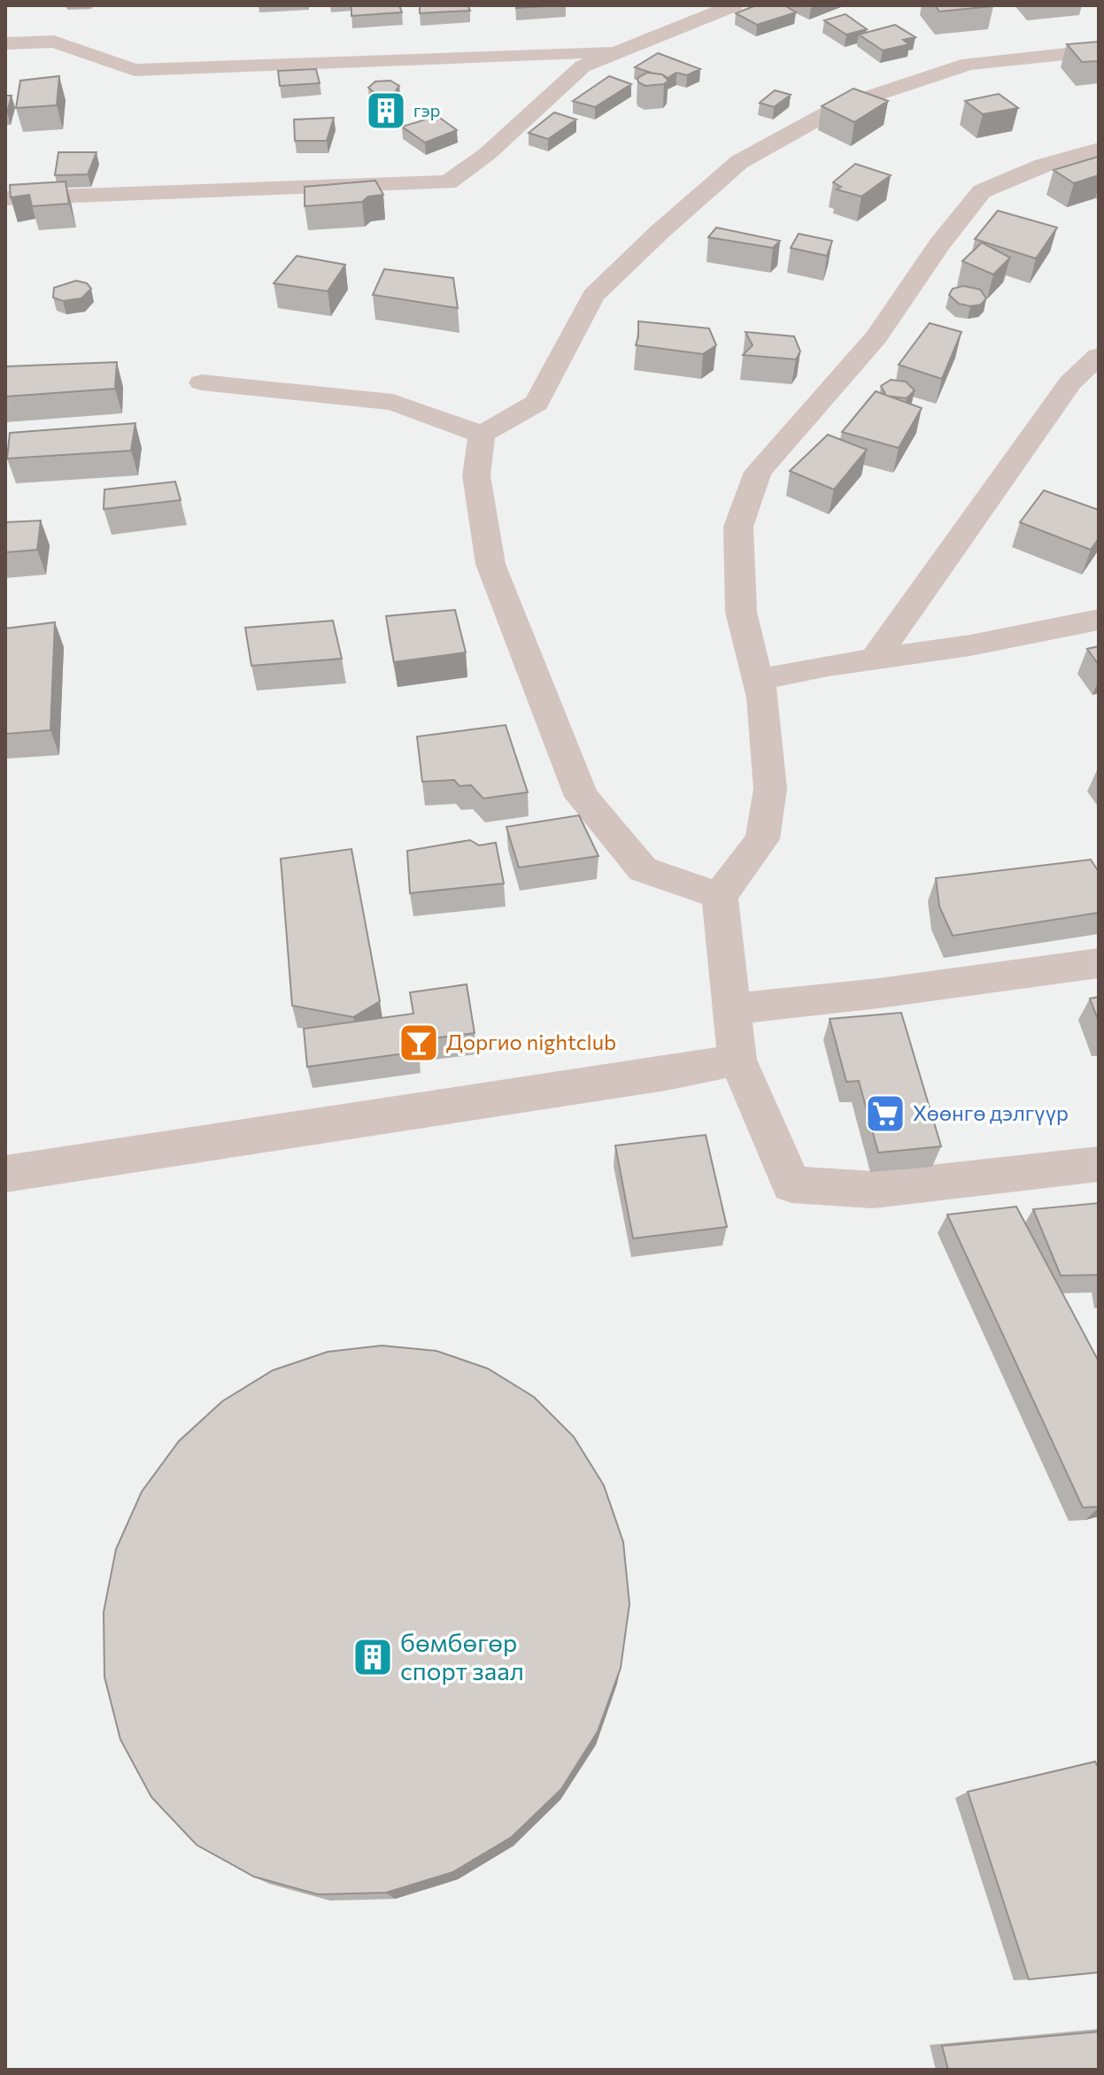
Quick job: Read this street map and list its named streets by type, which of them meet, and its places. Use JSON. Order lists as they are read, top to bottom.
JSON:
{
  "places": {
    "building": ["гэр", "бөмбөгөр спорт заал"],
    "bar": ["Доргио nightclub"],
    "supermarket": ["Хөөнгө дэлгүүр"]
  }
}
